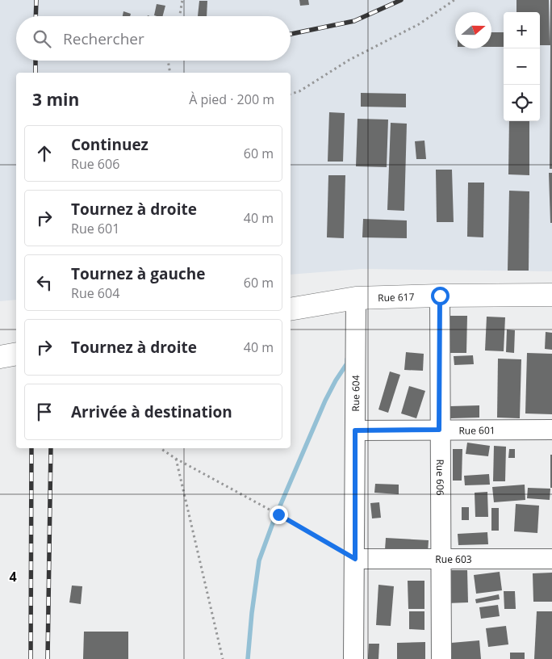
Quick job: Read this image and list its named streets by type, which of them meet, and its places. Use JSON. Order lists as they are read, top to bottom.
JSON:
{
  "streets": {
    "highway": ["Rue 617"],
    "street": [
      "Rue 604",
      "Rue 601",
      "Rue 606",
      "Rue 603"
    ]
  },
  "crossings": [
    ["Rue 617", "Rue 604"],
    ["Rue 617", "Rue 606"],
    ["Rue 604", "Rue 601"],
    ["Rue 604", "Rue 603"],
    ["Rue 601", "Rue 606"],
    ["Rue 606", "Rue 603"]
  ],
  "north": "right",
  "page": {
    "map_buttons": ["+", "−"],
    "search": "Rechercher",
    "heading": ["3 min", "À pied · 200 m"],
    "list": [
      ["Continuez", "Rue 606", "60 m"],
      ["Tournez à droite", "Rue 601", "40 m"],
      ["Tournez à gauche", "Rue 604", "60 m"],
      ["Tournez à droite", "40 m"],
      "Arrivée à destination"
    ]
  },
  "grid": {
    "rows": ["4"]
  }
}
